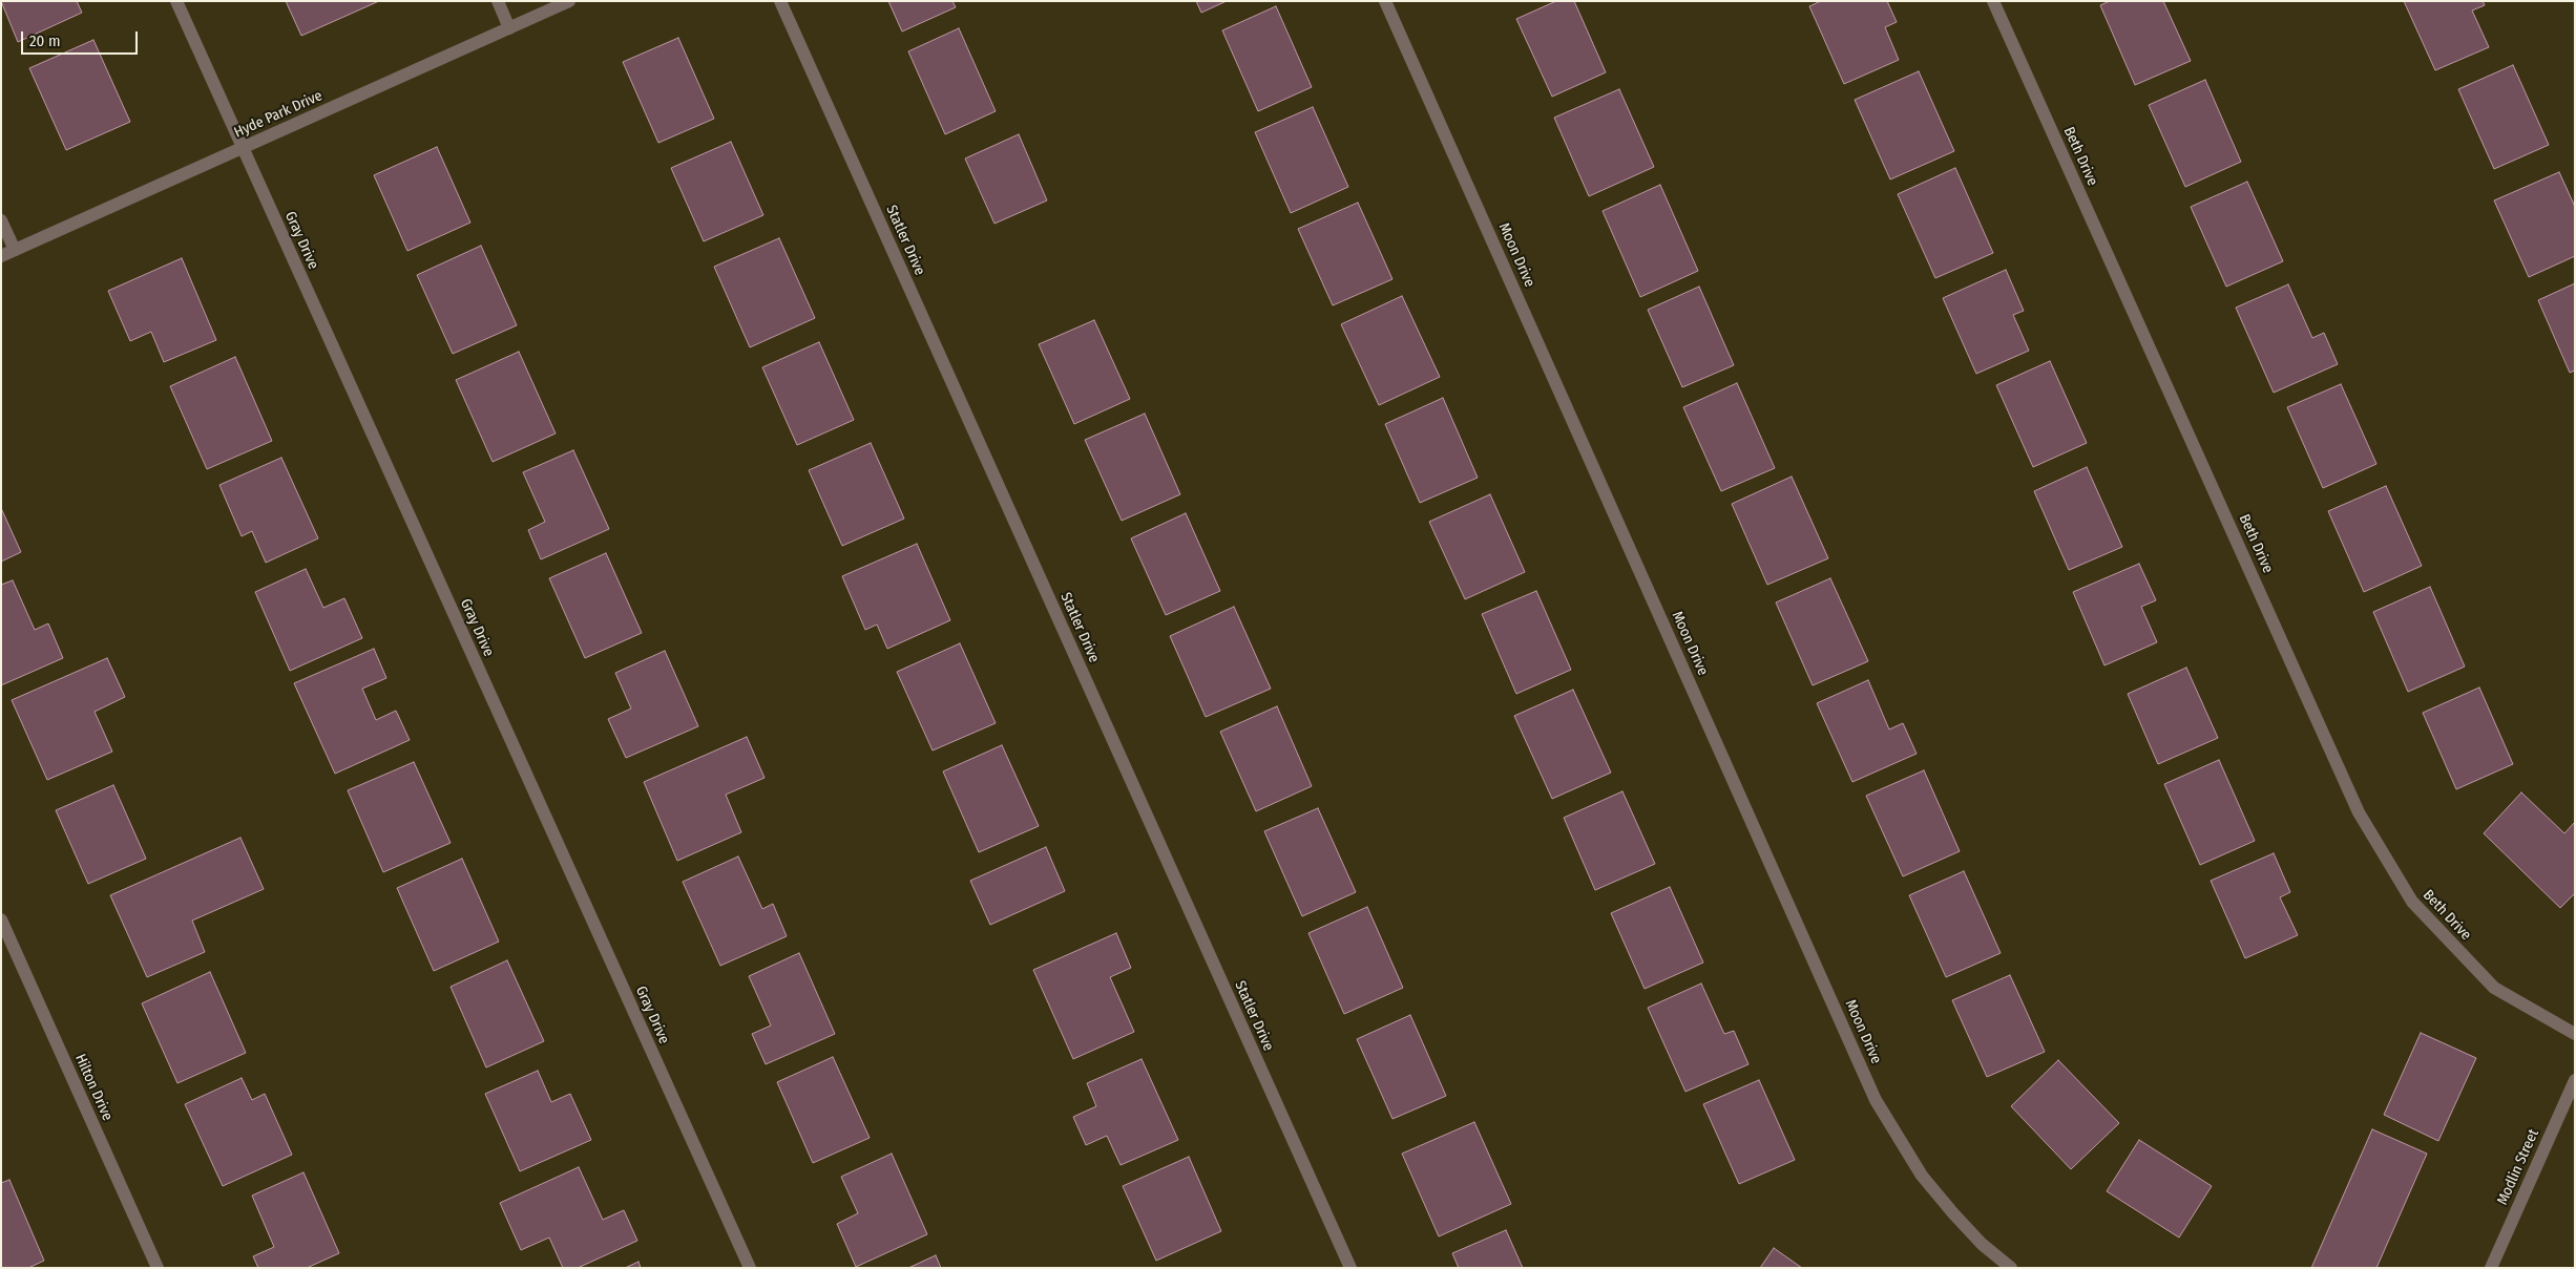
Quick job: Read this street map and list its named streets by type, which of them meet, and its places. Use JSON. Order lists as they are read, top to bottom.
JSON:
{
  "streets": {
    "street": [
      "Hyde Park Drive",
      "Beth Drive",
      "Gray Drive",
      "Statler Drive",
      "Moon Drive",
      "Hilton Drive",
      "Modlin Street"
    ]
  },
  "crossings": [
    ["Hyde Park Drive", "Gray Drive"]
  ],
  "scale_bar": "20 m"
}
